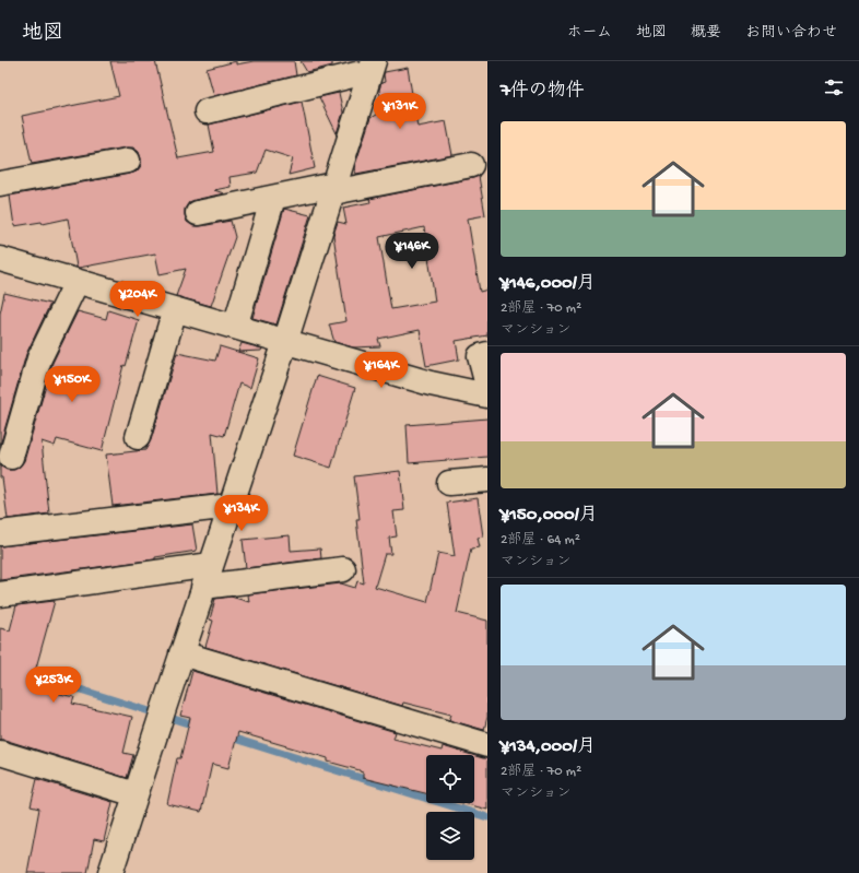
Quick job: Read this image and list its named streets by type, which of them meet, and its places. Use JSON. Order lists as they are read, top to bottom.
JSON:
{
  "page": {
    "header": "地図",
    "nav": [
      "ホーム",
      "地図",
      "概要",
      "お問い合わせ"
    ],
    "heading": "7件の物件",
    "price": [
      "¥131K",
      "¥146K",
      "¥204K",
      "¥164K",
      "¥150K",
      "¥134K",
      "¥253K"
    ],
    "list": [
      {
        "name": "¥146,000/月",
        "note": "2部屋 · 70 m² · マンション"
      },
      {
        "name": "¥150,000/月",
        "note": "2部屋 · 64 m² · マンション"
      },
      {
        "name": "¥134,000/月",
        "note": "2部屋 · 70 m² · マンション"
      }
    ]
  }
}
